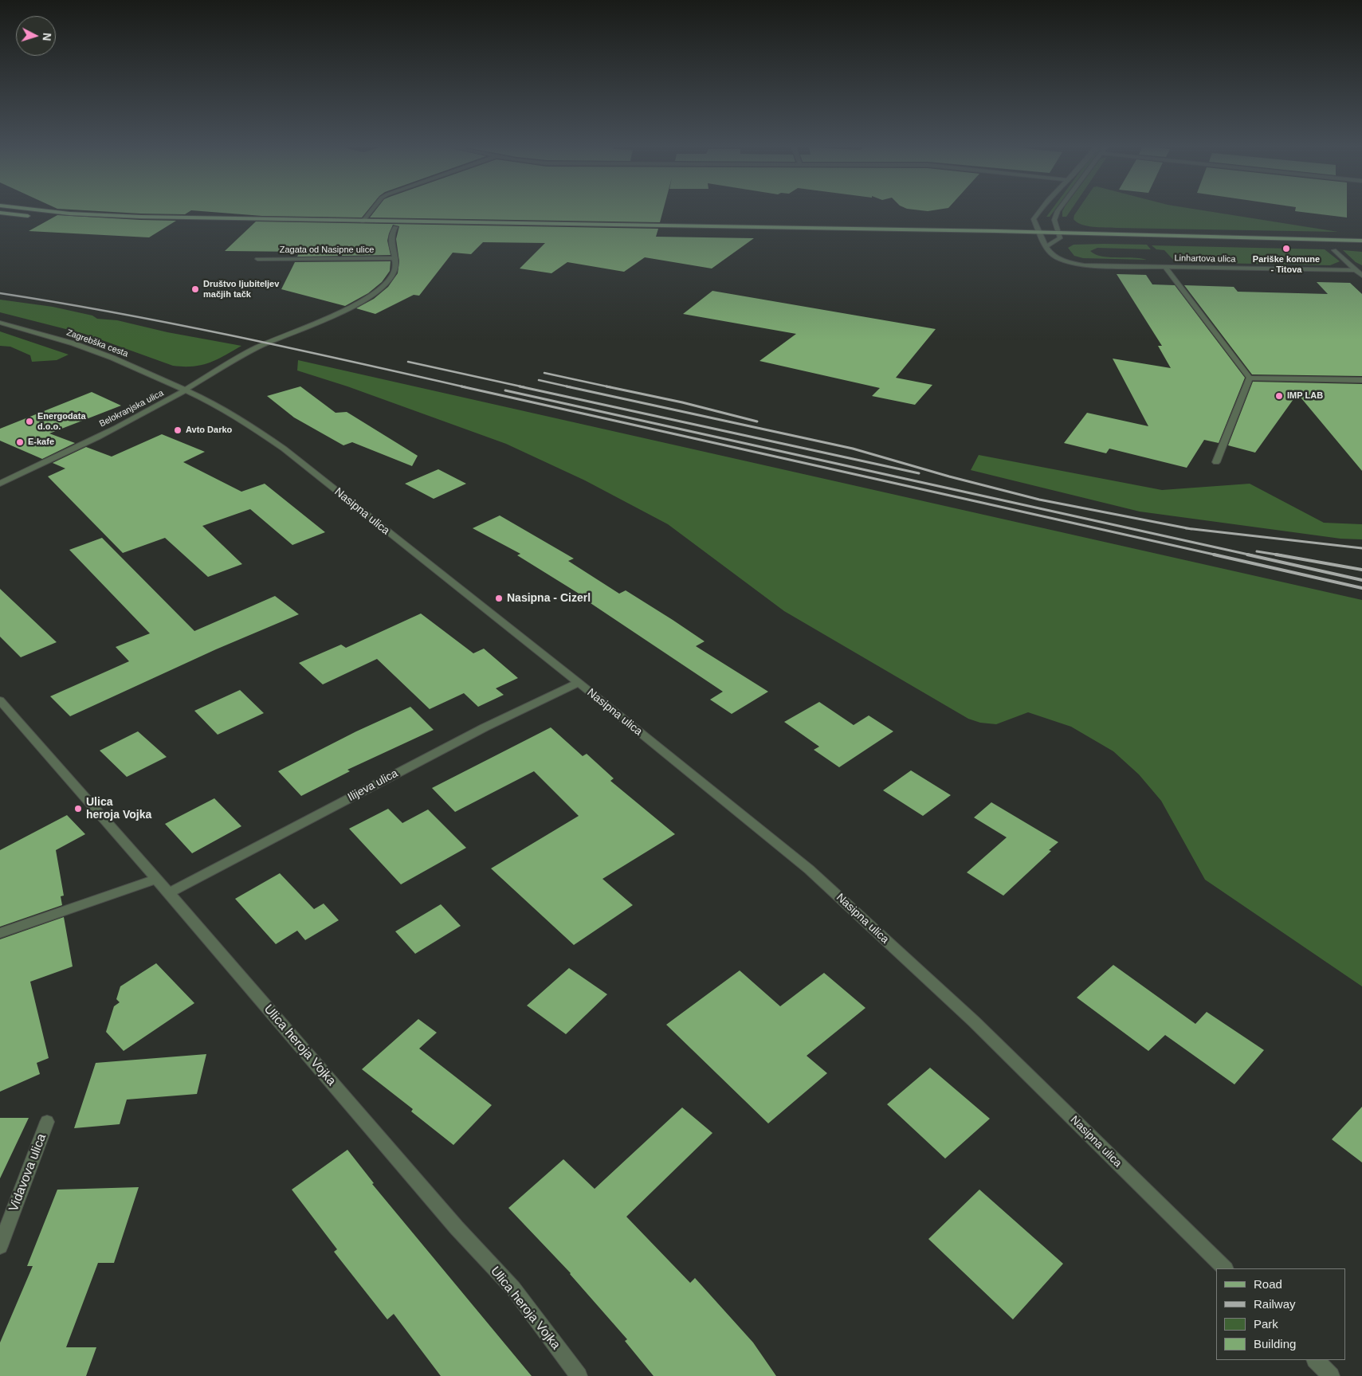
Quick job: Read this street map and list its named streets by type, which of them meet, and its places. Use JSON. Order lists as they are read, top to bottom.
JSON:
{
  "streets": {
    "street": [
      "Zagata od Nasipne ulice",
      "Linhartova ulica",
      "Zagrebška cesta",
      "Belokranjska ulica",
      "Nasipna ulica",
      "Ilijeva ulica",
      "Ulica heroja Vojka",
      "Vidavova ulica"
    ]
  },
  "crossings": [
    ["Zagrebška cesta", "Belokranjska ulica"],
    ["Zagrebška cesta", "Nasipna ulica"],
    ["Belokranjska ulica", "Nasipna ulica"],
    ["Nasipna ulica", "Ilijeva ulica"],
    ["Ilijeva ulica", "Ulica heroja Vojka"]
  ],
  "places": [
    "Pariške komune - Titova",
    "Društvo ljubiteljev mačjih tačk",
    "IMP LAB",
    "Energodata d.o.o.",
    "Avto Darko",
    "E-kafe",
    "Nasipna - Cizerl",
    "Ulica heroja Vojka"
  ],
  "legend": [
    "Road",
    "Railway",
    "Park",
    "Building"
  ],
  "north": "right"
}
